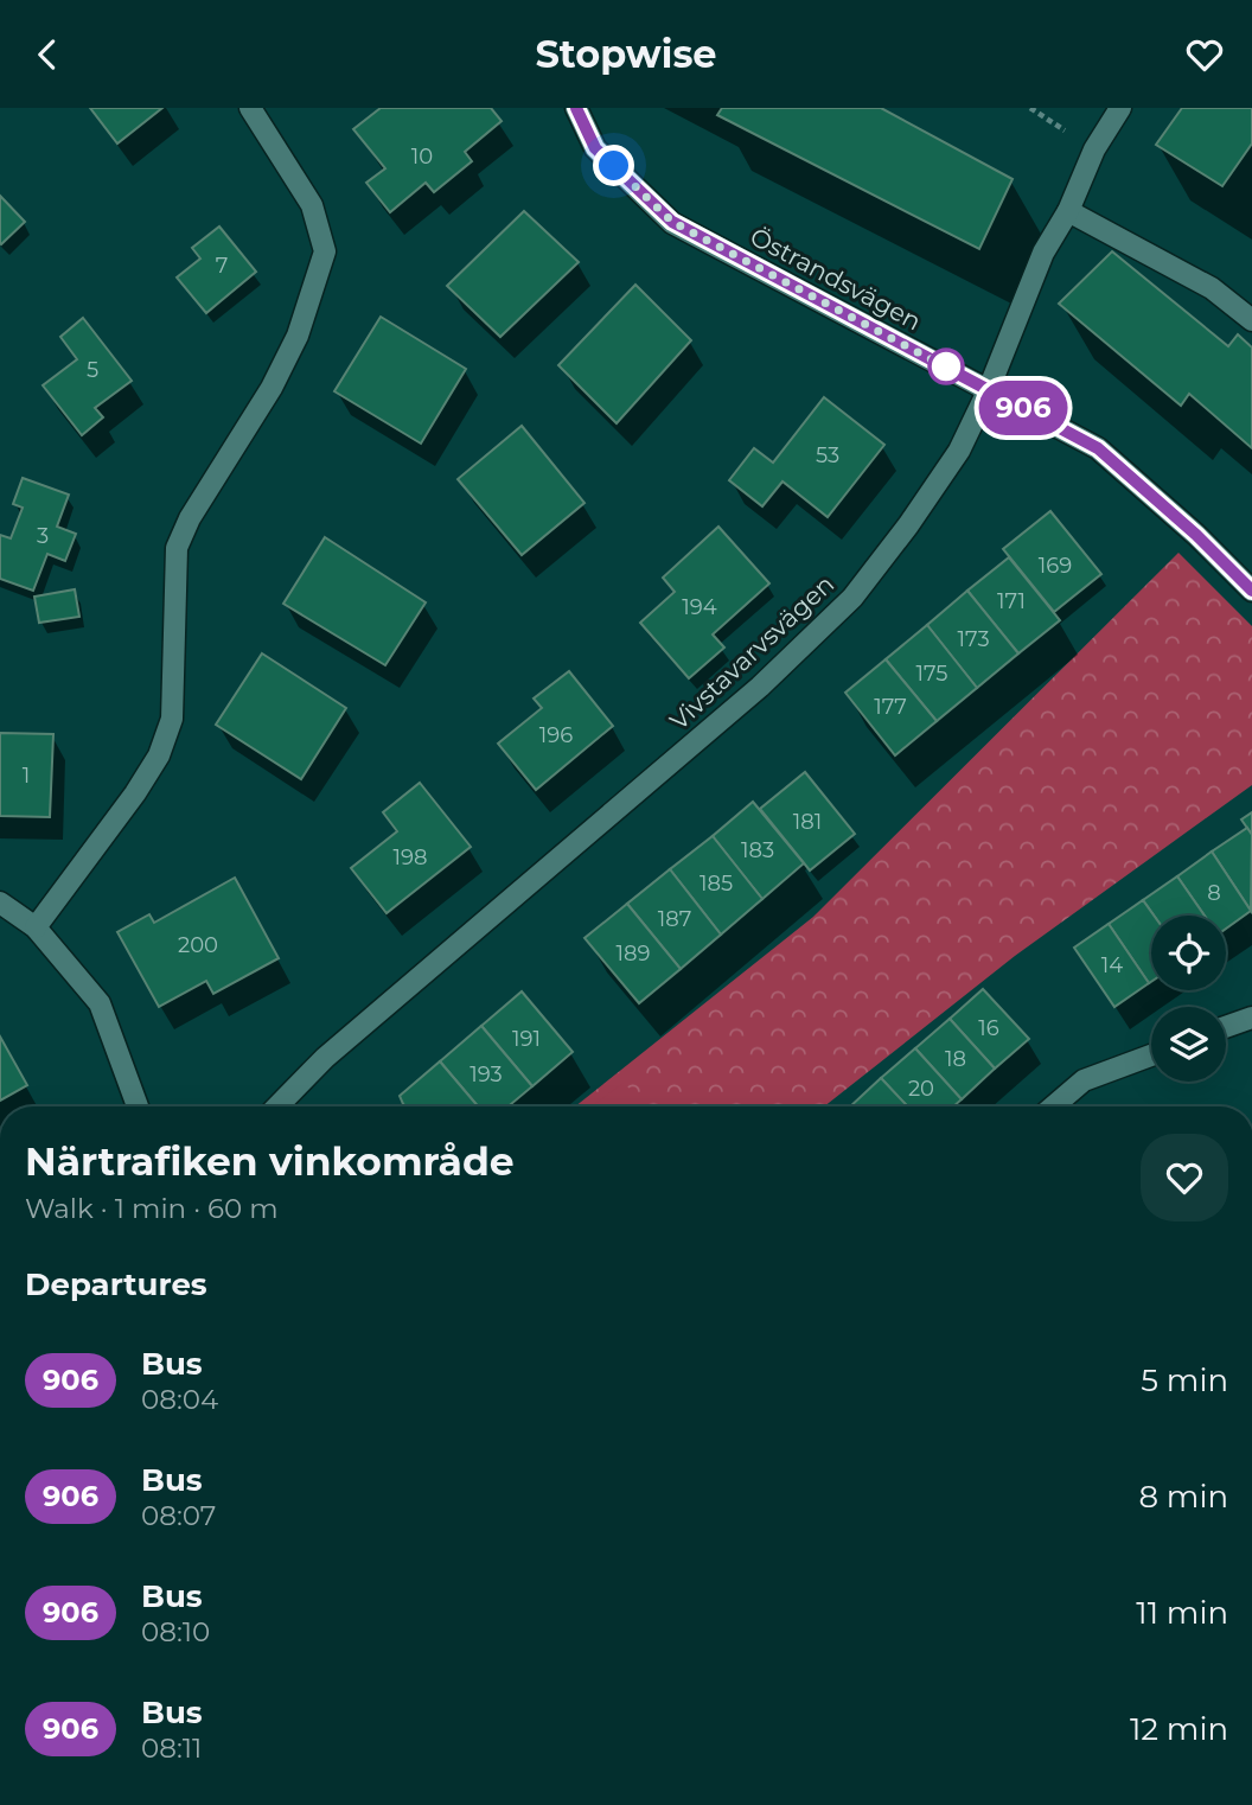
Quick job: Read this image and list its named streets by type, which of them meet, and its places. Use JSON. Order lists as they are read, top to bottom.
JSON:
{
  "streets": {
    "street": ["Östrandsvägen", "Vivstavarvsvägen"]
  },
  "crossings": [
    ["Östrandsvägen", "Vivstavarvsvägen"]
  ],
  "lines": ["bus line 906"],
  "house_numbers": [
    "10",
    "7",
    "5",
    "53",
    "3",
    "169",
    "171",
    "194",
    "173",
    "175",
    "177",
    "196",
    "1",
    "181",
    "183",
    "198",
    "185",
    "8",
    "187",
    "200",
    "189",
    "14",
    "16",
    "191",
    "18",
    "193",
    "20"
  ],
  "page": {
    "header": "Stopwise",
    "on_map": "906",
    "heading": [
      ["Närtrafiken vinkområde", "Walk · 1 min · 60 m"],
      "Departures"
    ],
    "list": [
      {
        "mark": "906",
        "name": "Bus",
        "note": "08:04",
        "value": "5 min"
      },
      {
        "mark": "906",
        "name": "Bus",
        "note": "08:07",
        "value": "8 min"
      },
      {
        "mark": "906",
        "name": "Bus",
        "note": "08:10",
        "value": "11 min"
      },
      {
        "mark": "906",
        "name": "Bus",
        "note": "08:11",
        "value": "12 min"
      }
    ]
  }
}
